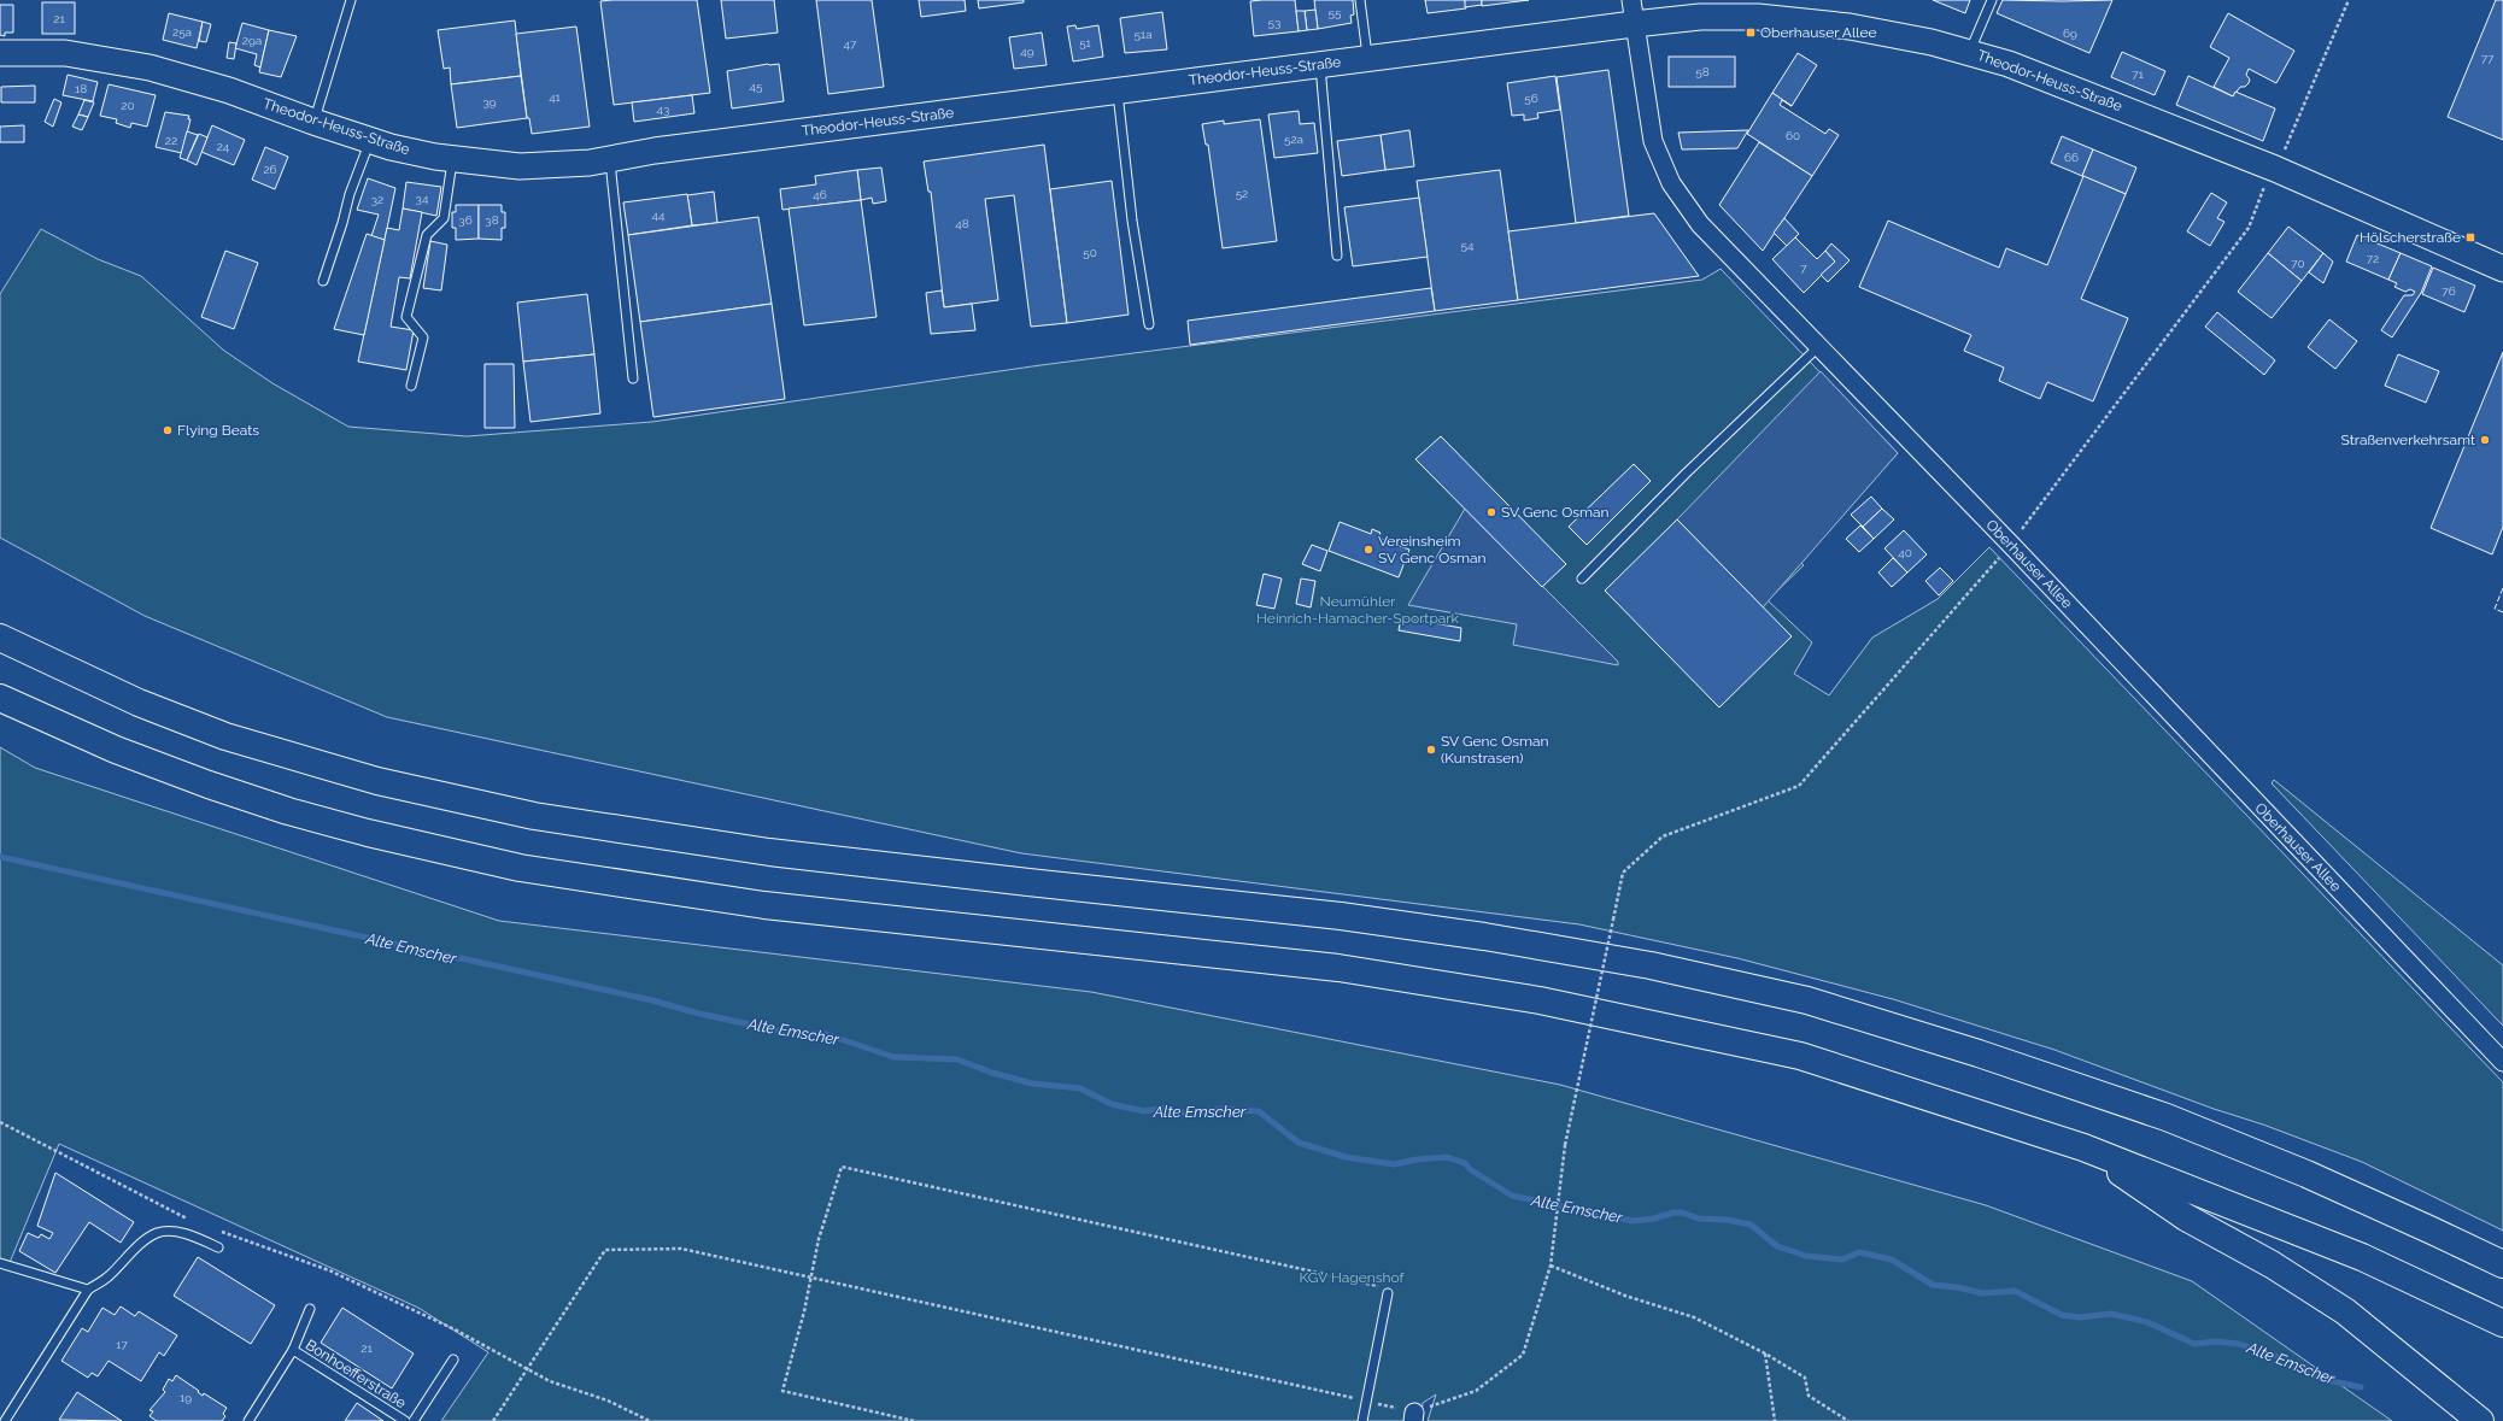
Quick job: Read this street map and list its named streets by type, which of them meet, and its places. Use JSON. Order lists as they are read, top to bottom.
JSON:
{
  "streets": {
    "street": ["Theodor-Heuss-Straße", "Oberhauser Allee"],
    "lane": ["Bonhoefferstraße"]
  },
  "crossings": [
    ["Theodor-Heuss-Straße", "Oberhauser Allee"]
  ],
  "water": ["Alte Emscher"],
  "parks": ["Neumühler Heinrich-Hamacher-Sportpark", "KGV Hagenshof"],
  "places": {
    "transit": ["Oberhauser Allee", "Hölscherstraße"],
    "other": [
      "Flying Beats",
      "Straßenverkehrsamt",
      "SV Genc Osman",
      "Vereinsheim SV Genc Osman",
      "SV Genc Osman (Kunstrasen)"
    ]
  },
  "house_numbers": [
    "55",
    "21",
    "53",
    "25a",
    "69",
    "51a",
    "29a",
    "51",
    "47",
    "49",
    "77",
    "58",
    "71",
    "45",
    "18",
    "41",
    "56",
    "39",
    "20",
    "43",
    "60",
    "52a",
    "22",
    "24",
    "66",
    "26",
    "52",
    "46",
    "34",
    "32",
    "44",
    "36",
    "38",
    "48",
    "54",
    "50",
    "72",
    "70",
    "7",
    "76",
    "40",
    "17",
    "21",
    "19"
  ]
}
